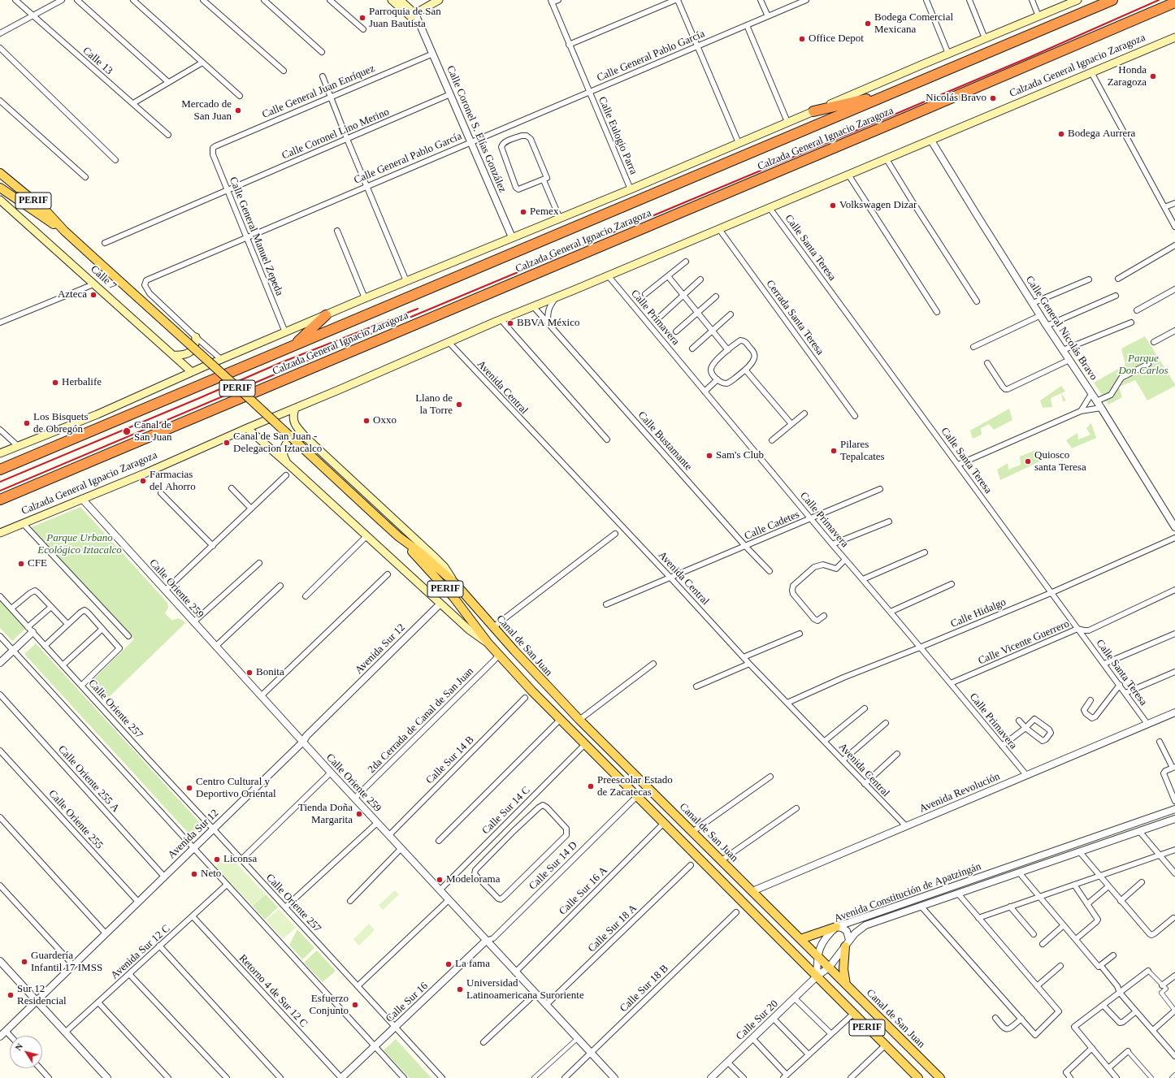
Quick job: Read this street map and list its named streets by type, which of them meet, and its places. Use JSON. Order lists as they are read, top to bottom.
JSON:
{
  "streets": {
    "highway": ["Calzada General Ignacio Zaragoza"],
    "main road": ["PERIF", "Calle 7", "Canal de San Juan"],
    "street": [
      "Calle General Pablo García",
      "Calle 13",
      "Calle General Juan Enríquez",
      "Calle Coronel S. Elías González",
      "Calle Coronel Lino Merino",
      "Calle Eulogio Parra",
      "Calle General Manuel Zepeda",
      "Calle Santa Teresa",
      "Calle Primavera",
      "Cerrada Santa Teresa",
      "Calle General Nicolás Bravo",
      "Avenida Central",
      "Calle Bustamante",
      "Calle Cadetes",
      "Calle Oriente 259",
      "Calle Hidalgo",
      "Calle Vicente Guerrero",
      "Avenida Sur 12",
      "Calle Oriente 257",
      "2da Cerrada de Canal de San Juan",
      "Calle Sur 14 B",
      "Calle Oriente 255 A",
      "Avenida Revolución",
      "Calle Sur 14 C",
      "Calle Oriente 255",
      "Calle Sur 14 D",
      "Calle Sur 16 A",
      "Avenida Constitución de Apatzingán",
      "Calle Sur 18 A",
      "Avenida Sur 12 C",
      "Calle Sur 18 B",
      "Retorno 4 de Sur 12 C",
      "Calle Sur 16",
      "Calle Sur 20"
    ]
  },
  "crossings": [
    ["Calle General Pablo García", "Calle Coronel S. Elías González"],
    ["Calle General Pablo García", "Calle Eulogio Parra"],
    ["Calle General Pablo García", "Calle General Manuel Zepeda"],
    ["Calzada General Ignacio Zaragoza", "Calle Santa Teresa"],
    ["Calzada General Ignacio Zaragoza", "Calle Primavera"],
    ["Calzada General Ignacio Zaragoza", "Cerrada Santa Teresa"],
    ["Calzada General Ignacio Zaragoza", "Calle General Nicolás Bravo"],
    ["Calzada General Ignacio Zaragoza", "Avenida Central"],
    ["Calzada General Ignacio Zaragoza", "Calle Bustamante"],
    ["Calzada General Ignacio Zaragoza", "Calle Oriente 259"],
    ["Calzada General Ignacio Zaragoza", "Canal de San Juan"],
    ["Calle General Juan Enríquez", "Calle Coronel S. Elías González"],
    ["Calle General Juan Enríquez", "Calle General Manuel Zepeda"],
    ["Calle Coronel S. Elías González", "Calle Coronel Lino Merino"],
    ["Calle Coronel Lino Merino", "Calle General Manuel Zepeda"],
    ["Calle Santa Teresa", "Calle Hidalgo"],
    ["Calle Santa Teresa", "Calle Vicente Guerrero"],
    ["Calle Santa Teresa", "Avenida Revolución"],
    ["Calle 7", "Canal de San Juan"],
    ["Calle Primavera", "Calle Cadetes"],
    ["Calle Primavera", "Calle Hidalgo"],
    ["Calle Primavera", "Calle Vicente Guerrero"],
    ["Calle Primavera", "Avenida Revolución"],
    ["Avenida Central", "Calle Cadetes"],
    ["Avenida Central", "Calle Hidalgo"],
    ["Avenida Central", "Avenida Revolución"],
    ["Calle Bustamante", "Calle Cadetes"],
    ["Calle Oriente 259", "Avenida Sur 12"],
    ["Calle Oriente 259", "2da Cerrada de Canal de San Juan"],
    ["Calle Oriente 259", "Calle Sur 14 B"],
    ["Calle Oriente 259", "Calle Sur 14 C"],
    ["Calle Oriente 259", "Calle Sur 14 D"],
    ["Calle Oriente 259", "Calle Sur 16 A"],
    ["Calle Oriente 259", "Calle Sur 18 A"],
    ["Calle Oriente 259", "Calle Sur 18 B"],
    ["Calle Oriente 259", "Calle Sur 16"],
    ["Canal de San Juan", "Avenida Sur 12"],
    ["Canal de San Juan", "2da Cerrada de Canal de San Juan"],
    ["Canal de San Juan", "Avenida Revolución"],
    ["Canal de San Juan", "Calle Sur 14 C"],
    ["Canal de San Juan", "Calle Sur 14 D"],
    ["Canal de San Juan", "Calle Sur 16 A"],
    ["Canal de San Juan", "Avenida Constitución de Apatzingán"],
    ["Canal de San Juan", "Calle Sur 20"],
    ["Avenida Sur 12", "Calle Oriente 257"],
    ["Avenida Sur 12", "Calle Oriente 255 A"],
    ["Avenida Sur 12", "Calle Oriente 255"],
    ["Calle Oriente 257", "Calle Sur 16"],
    ["Calle Sur 14 D", "Calle Sur 16"],
    ["Avenida Constitución de Apatzingán", "Calle Sur 20"],
    ["Avenida Sur 12 C", "Retorno 4 de Sur 12 C"],
    ["Retorno 4 de Sur 12 C", "Calle Sur 16"]
  ],
  "parks": ["Parque Don Carlos", "Parque Urbano Ecológico Iztacalco"],
  "places": [
    "Parroquia de San Juan Bautista",
    "Bodega Comercial Mexicana",
    "Office Depot",
    "Honda Zaragoza",
    "Nicolás Bravo",
    "Mercado de San Juan",
    "Bodega Aurrera",
    "Volkswagen Dizar",
    "Pemex",
    "Azteca",
    "BBVA México",
    "Herbalife",
    "Llano de la Torre",
    "Oxxo",
    "Los Bisquets de Obregón",
    "Canal de San Juan",
    "Canal de San Juan - Delegacion Iztacalco",
    "Pilares Tepalcates",
    "Sam's Club",
    "Quiosco santa Teresa",
    "Farmacias del Ahorro",
    "CFE",
    "Bonita",
    "Preescolar Estado de Zacatecas",
    "Centro Cultural y Deportivo Oriental",
    "Tienda Doña Margarita",
    "Liconsa",
    "Neto",
    "Modelorama",
    "Guardería Infantil 17 IMSS",
    "La fama",
    "Universidad Latinoamericana Suroriente",
    "Sur 12 Residencial",
    "Esfuerzo Conjunto"
  ],
  "north": "top left"
}
